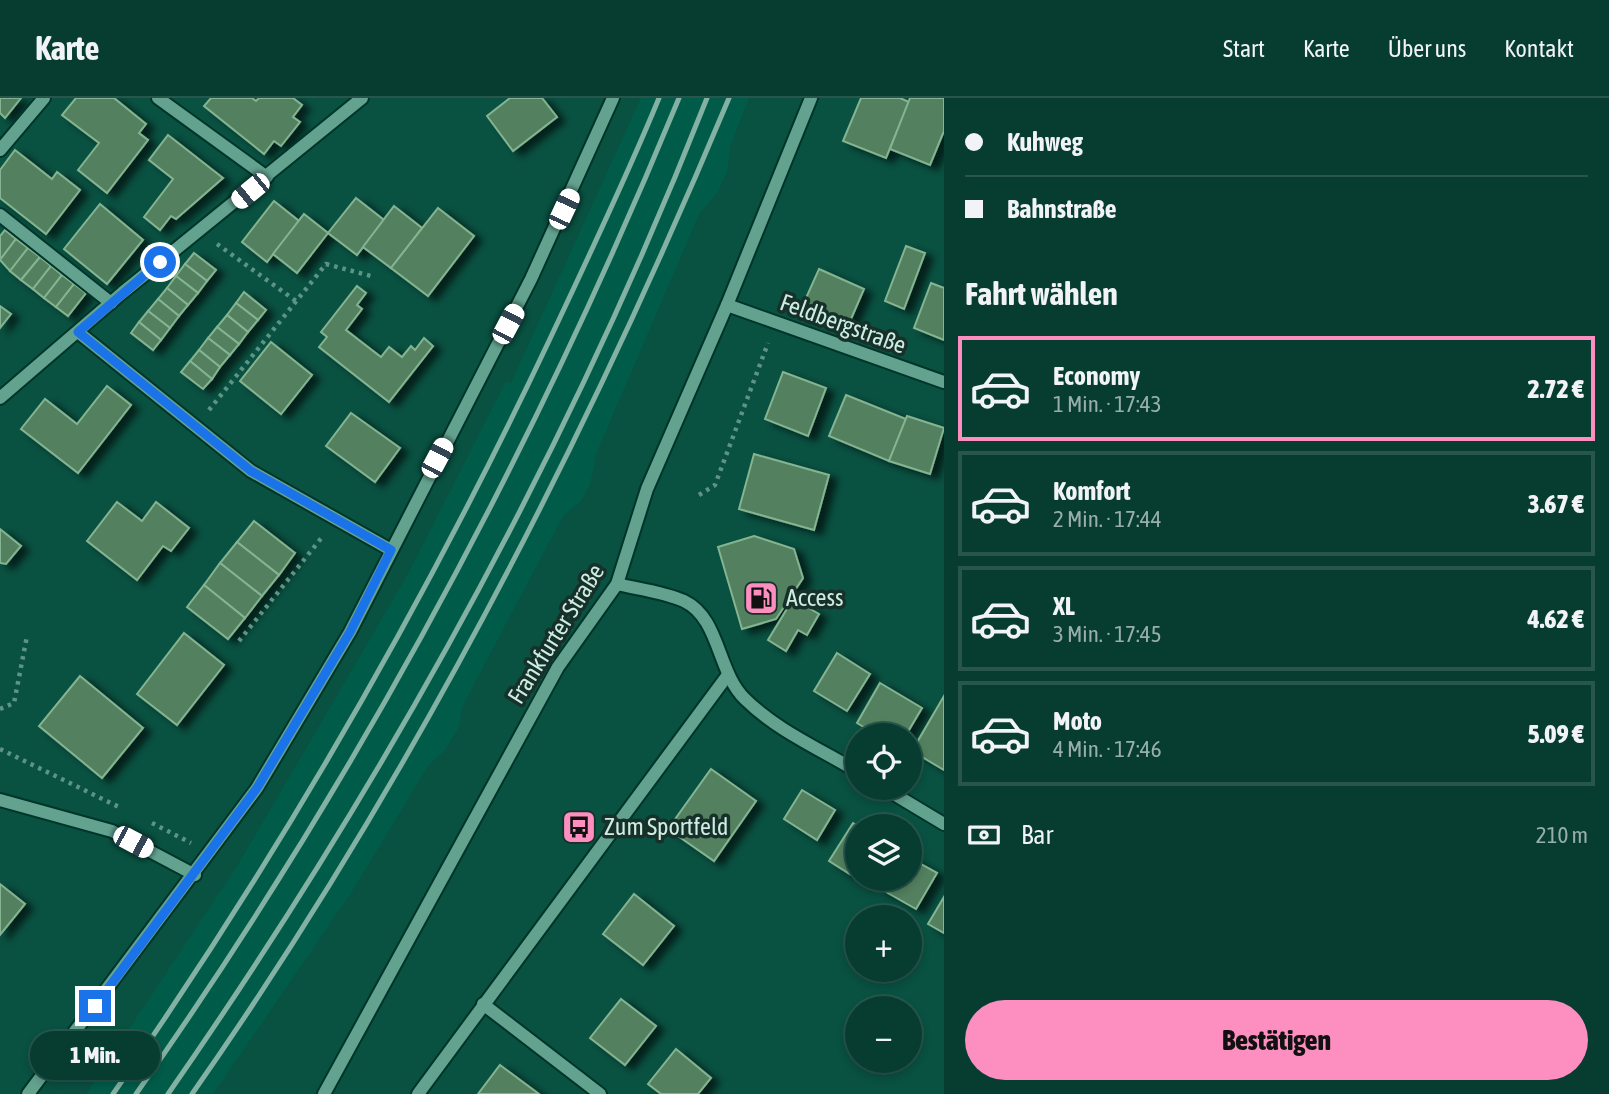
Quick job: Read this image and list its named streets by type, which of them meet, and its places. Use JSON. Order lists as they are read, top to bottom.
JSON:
{
  "streets": {
    "street": ["Feldbergstraße", "Frankfurter Straße"]
  },
  "crossings": [
    ["Feldbergstraße", "Frankfurter Straße"]
  ],
  "places": {
    "fuel station": ["Access"],
    "bus stop": ["Zum Sportfeld"]
  },
  "page": {
    "header": "Karte",
    "nav": [
      "Start",
      "Karte",
      "Über uns",
      "Kontakt"
    ],
    "banner": ["Kuhweg", "Bahnstraße"],
    "heading": "Fahrt wählen",
    "list": [
      {
        "name": "Economy",
        "note": "1 Min. · 17:43",
        "value": "2.72 €"
      },
      {
        "name": "Komfort",
        "note": "2 Min. · 17:44",
        "value": "3.67 €"
      },
      {
        "name": "XL",
        "note": "3 Min. · 17:45",
        "value": "4.62 €"
      },
      {
        "name": "Moto",
        "note": "4 Min. · 17:46",
        "value": "5.09 €"
      }
    ],
    "map_buttons": ["+", "−"],
    "pay": ["Bar", "210 m"],
    "buttons": "Bestätigen",
    "bubble": "1 Min."
  }
}
